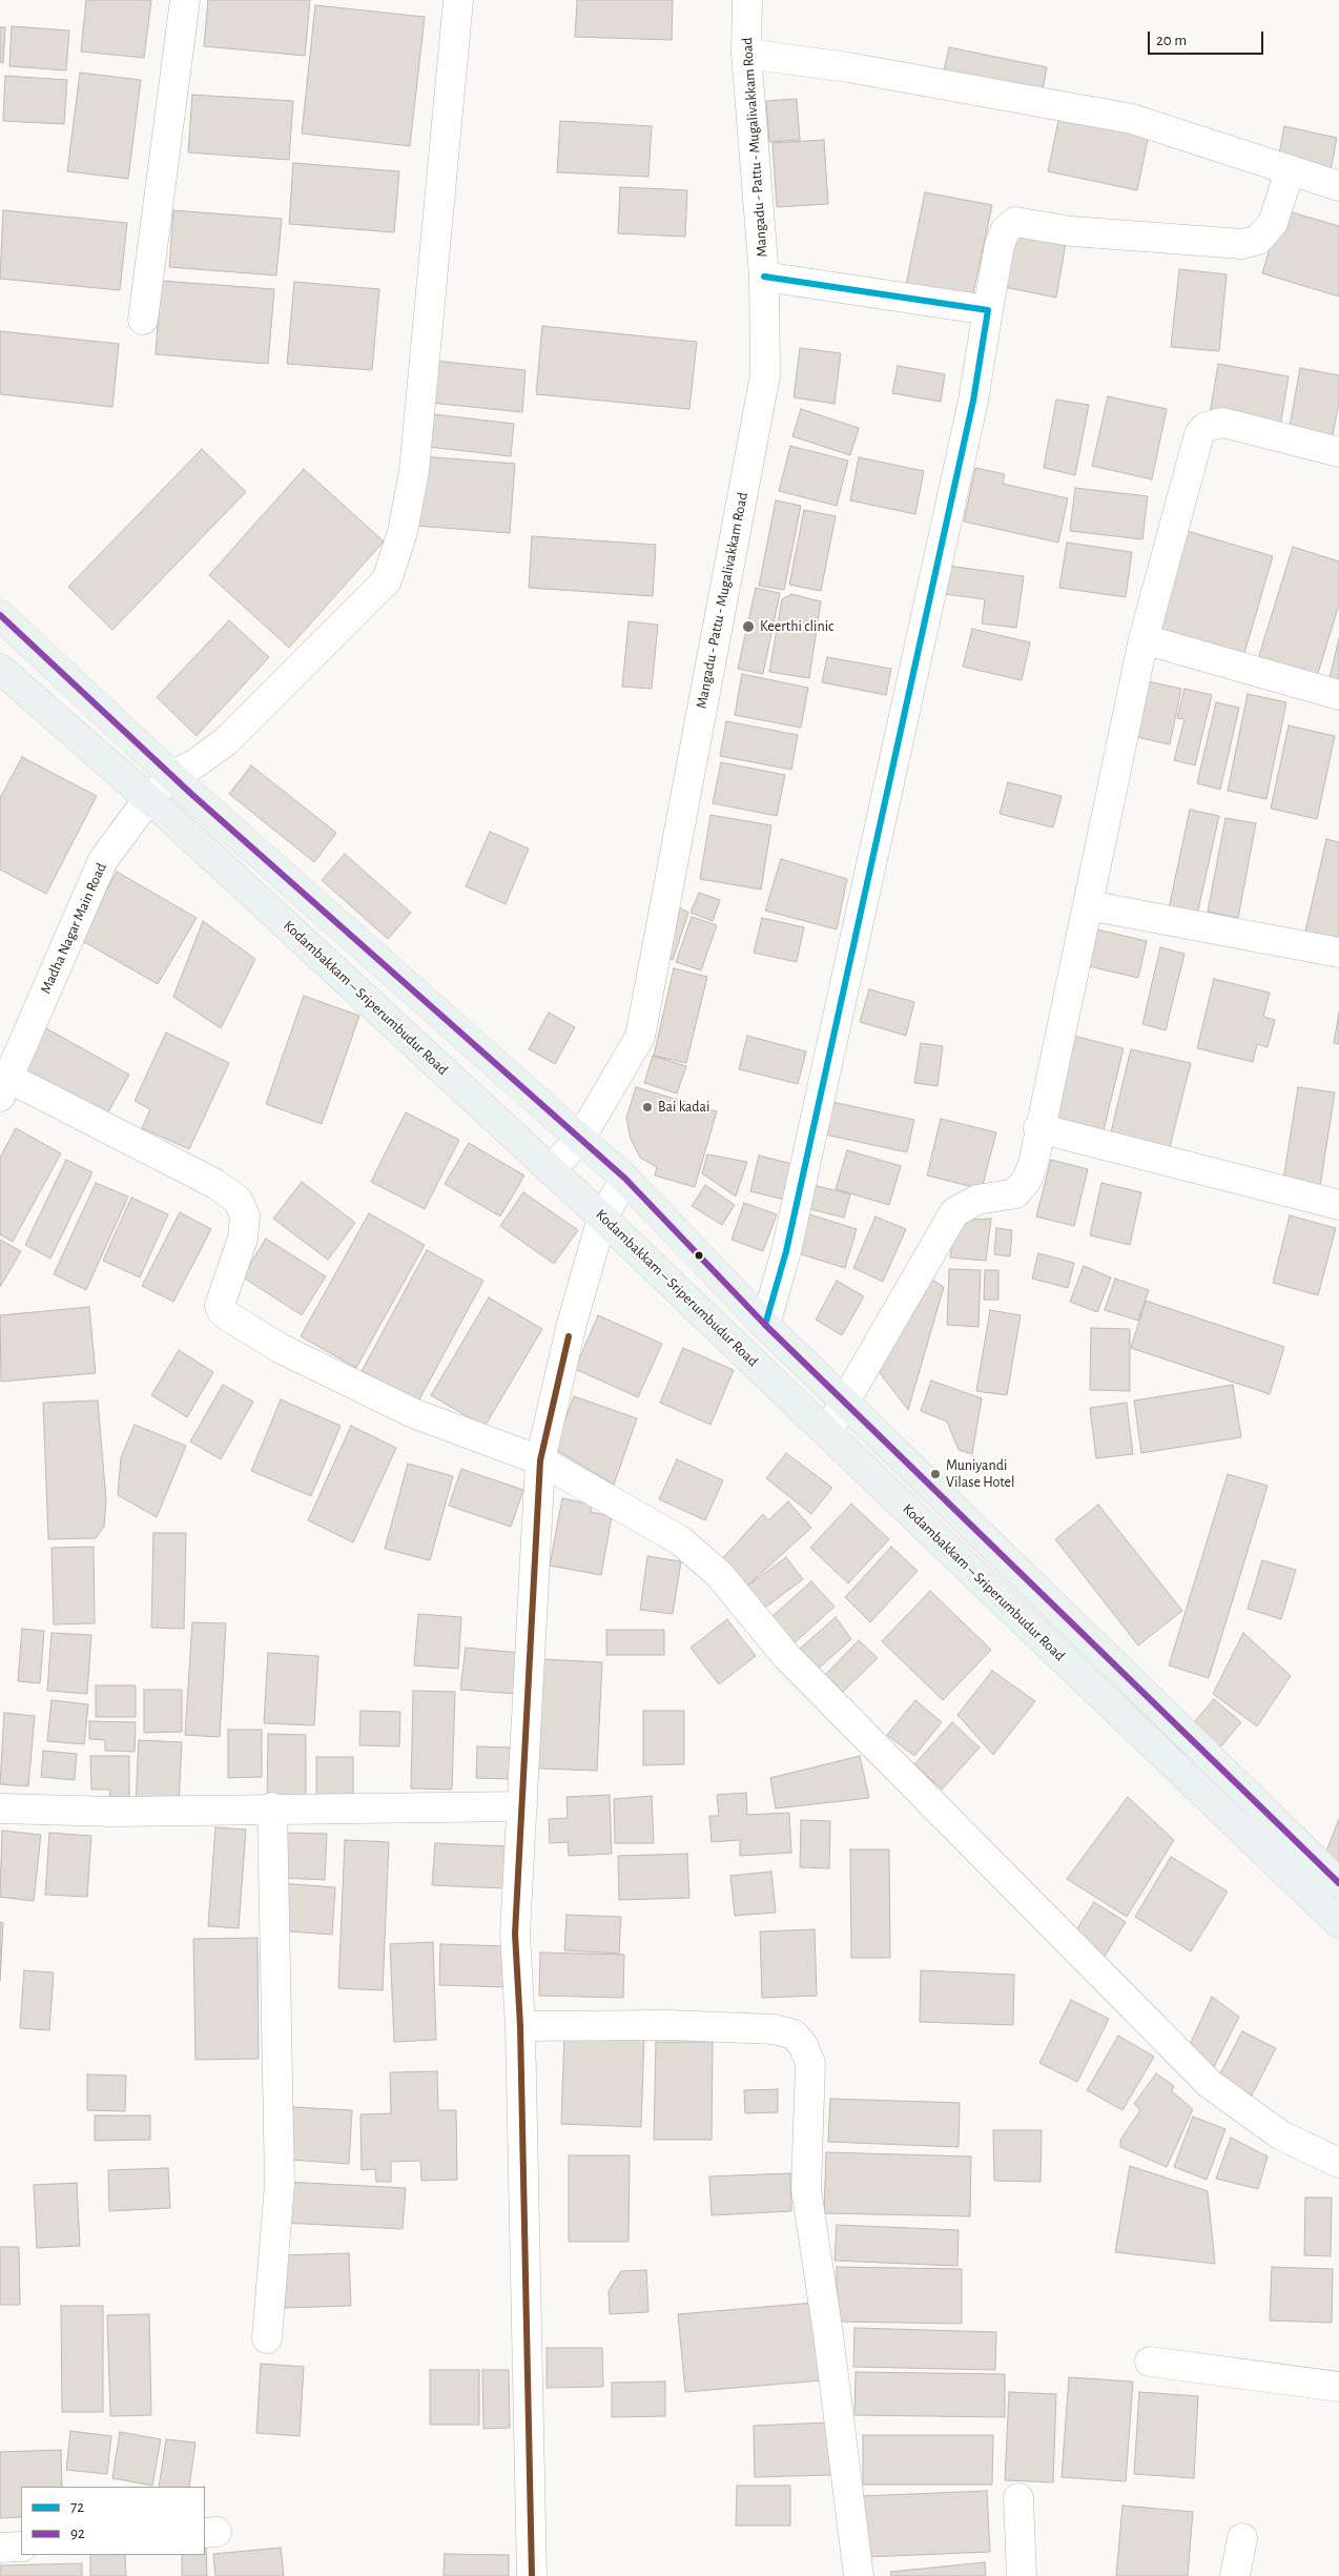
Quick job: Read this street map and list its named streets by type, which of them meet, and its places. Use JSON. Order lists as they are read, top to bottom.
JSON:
{
  "streets": {
    "main road": ["Kodambakkam – Sriperumbudur Road"],
    "street": ["Mangadu - Pattu - Mugalivakkam Road", "Madha Nagar Main Road"]
  },
  "crossings": [
    ["Mangadu - Pattu - Mugalivakkam Road", "Kodambakkam – Sriperumbudur Road"],
    ["Madha Nagar Main Road", "Kodambakkam – Sriperumbudur Road"]
  ],
  "places": ["Keerthi clinic", "Bai kadai", "Muniyandi Vilase Hotel"],
  "lines": ["transit line 72", "transit line 92"],
  "legend": ["72", "92"],
  "scale_bar": "20 m"
}
